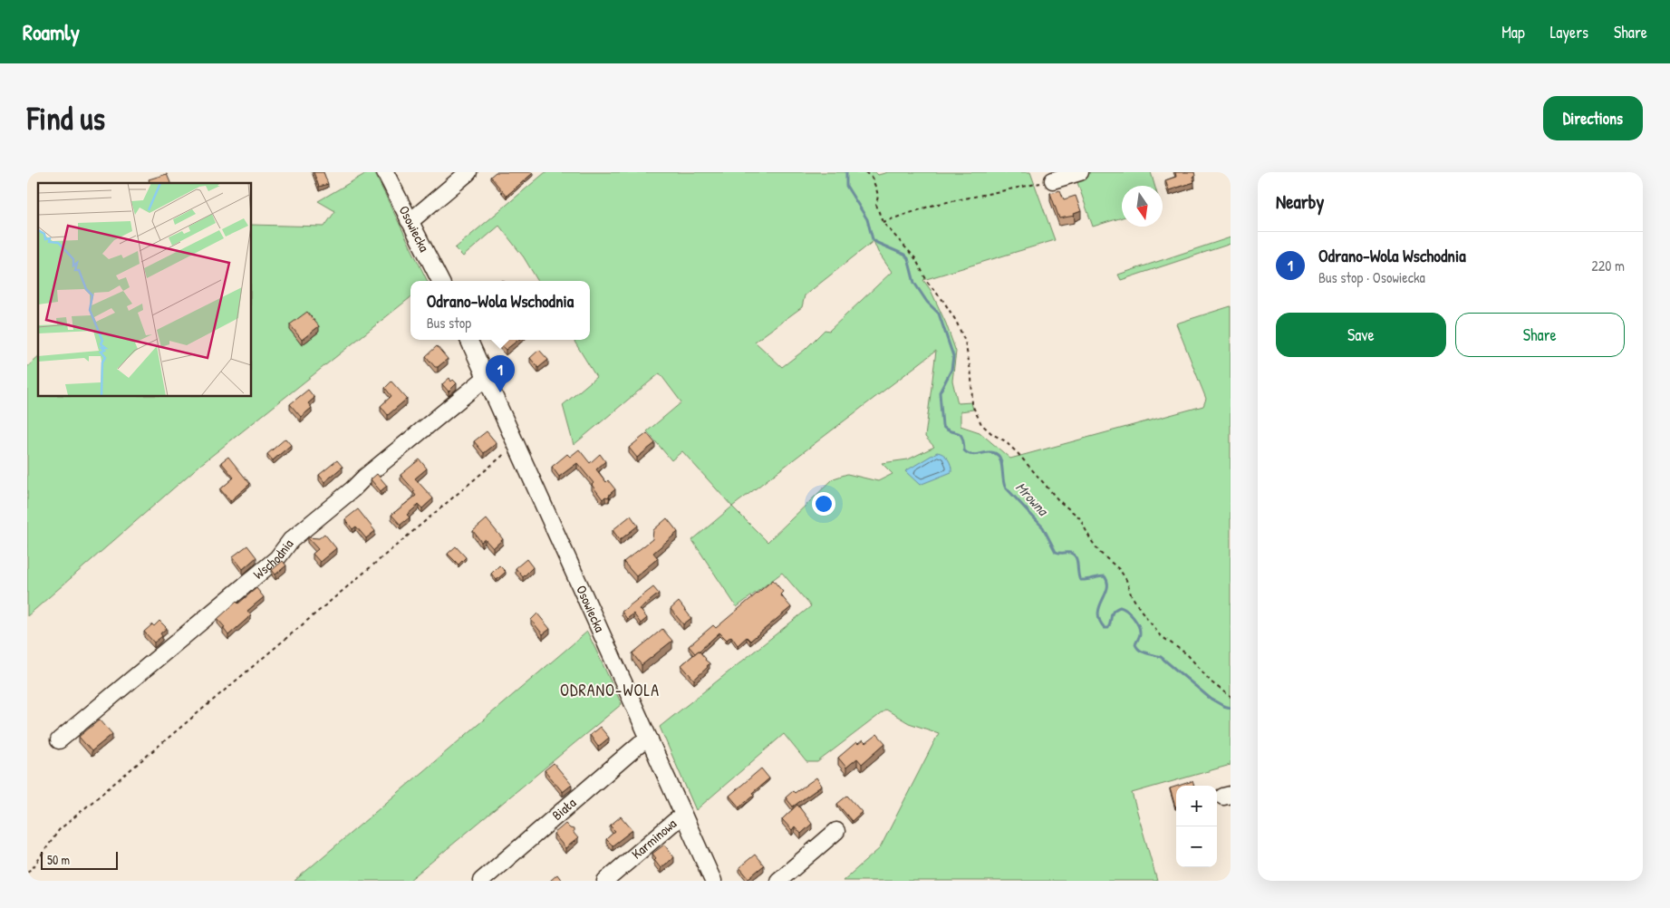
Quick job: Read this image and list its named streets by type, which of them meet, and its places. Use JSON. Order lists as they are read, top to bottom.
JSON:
{
  "streets": {
    "street": [
      "Osowiecka",
      "Wschodnia",
      "Biała",
      "Karminowa"
    ]
  },
  "crossings": [
    ["Osowiecka", "Wschodnia"],
    ["Osowiecka", "Biała"],
    ["Osowiecka", "Karminowa"]
  ],
  "districts": ["ODRANO-WOLA"],
  "water": ["Mrowna"],
  "scale_bar": "50 m",
  "north": "bottom",
  "page": {
    "header": "Roamly",
    "nav": ["Map", "Layers", "Share"],
    "buttons": [
      "Directions",
      ["Save", "Share"]
    ],
    "title": "Find us",
    "heading": "Nearby",
    "list": [
      {
        "mark": "1",
        "name": "Odrano-Wola Wschodnia",
        "note": "Bus stop · Osowiecka",
        "value": "220 m"
      }
    ],
    "popup": ["Odrano-Wola Wschodnia", "Bus stop"],
    "pins": "1",
    "map_buttons": ["+", "−"],
    "scale": "50 m"
  }
}
